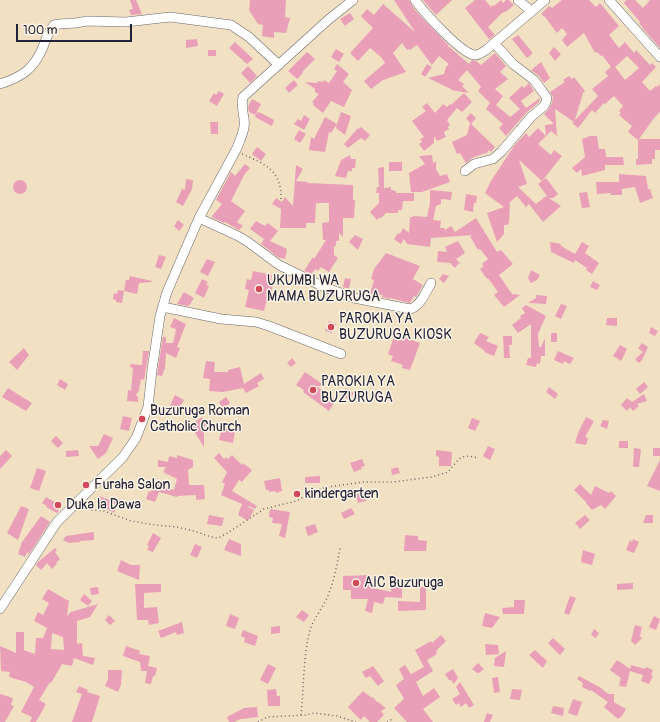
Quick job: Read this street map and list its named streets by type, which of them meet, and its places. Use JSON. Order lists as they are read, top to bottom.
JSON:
{
  "places": [
    "UKUMBI WA MAMA BUZURUGA",
    "PAROKIA YA BUZURUGA KIOSK",
    "PAROKIA YA BUZURUGA",
    "Buzuruga Roman Catholic Church",
    "Furaha Salon",
    "kindergarten",
    "Duka la Dawa",
    "AIC Buzuruga"
  ],
  "scale_bar": "100 m"
}
